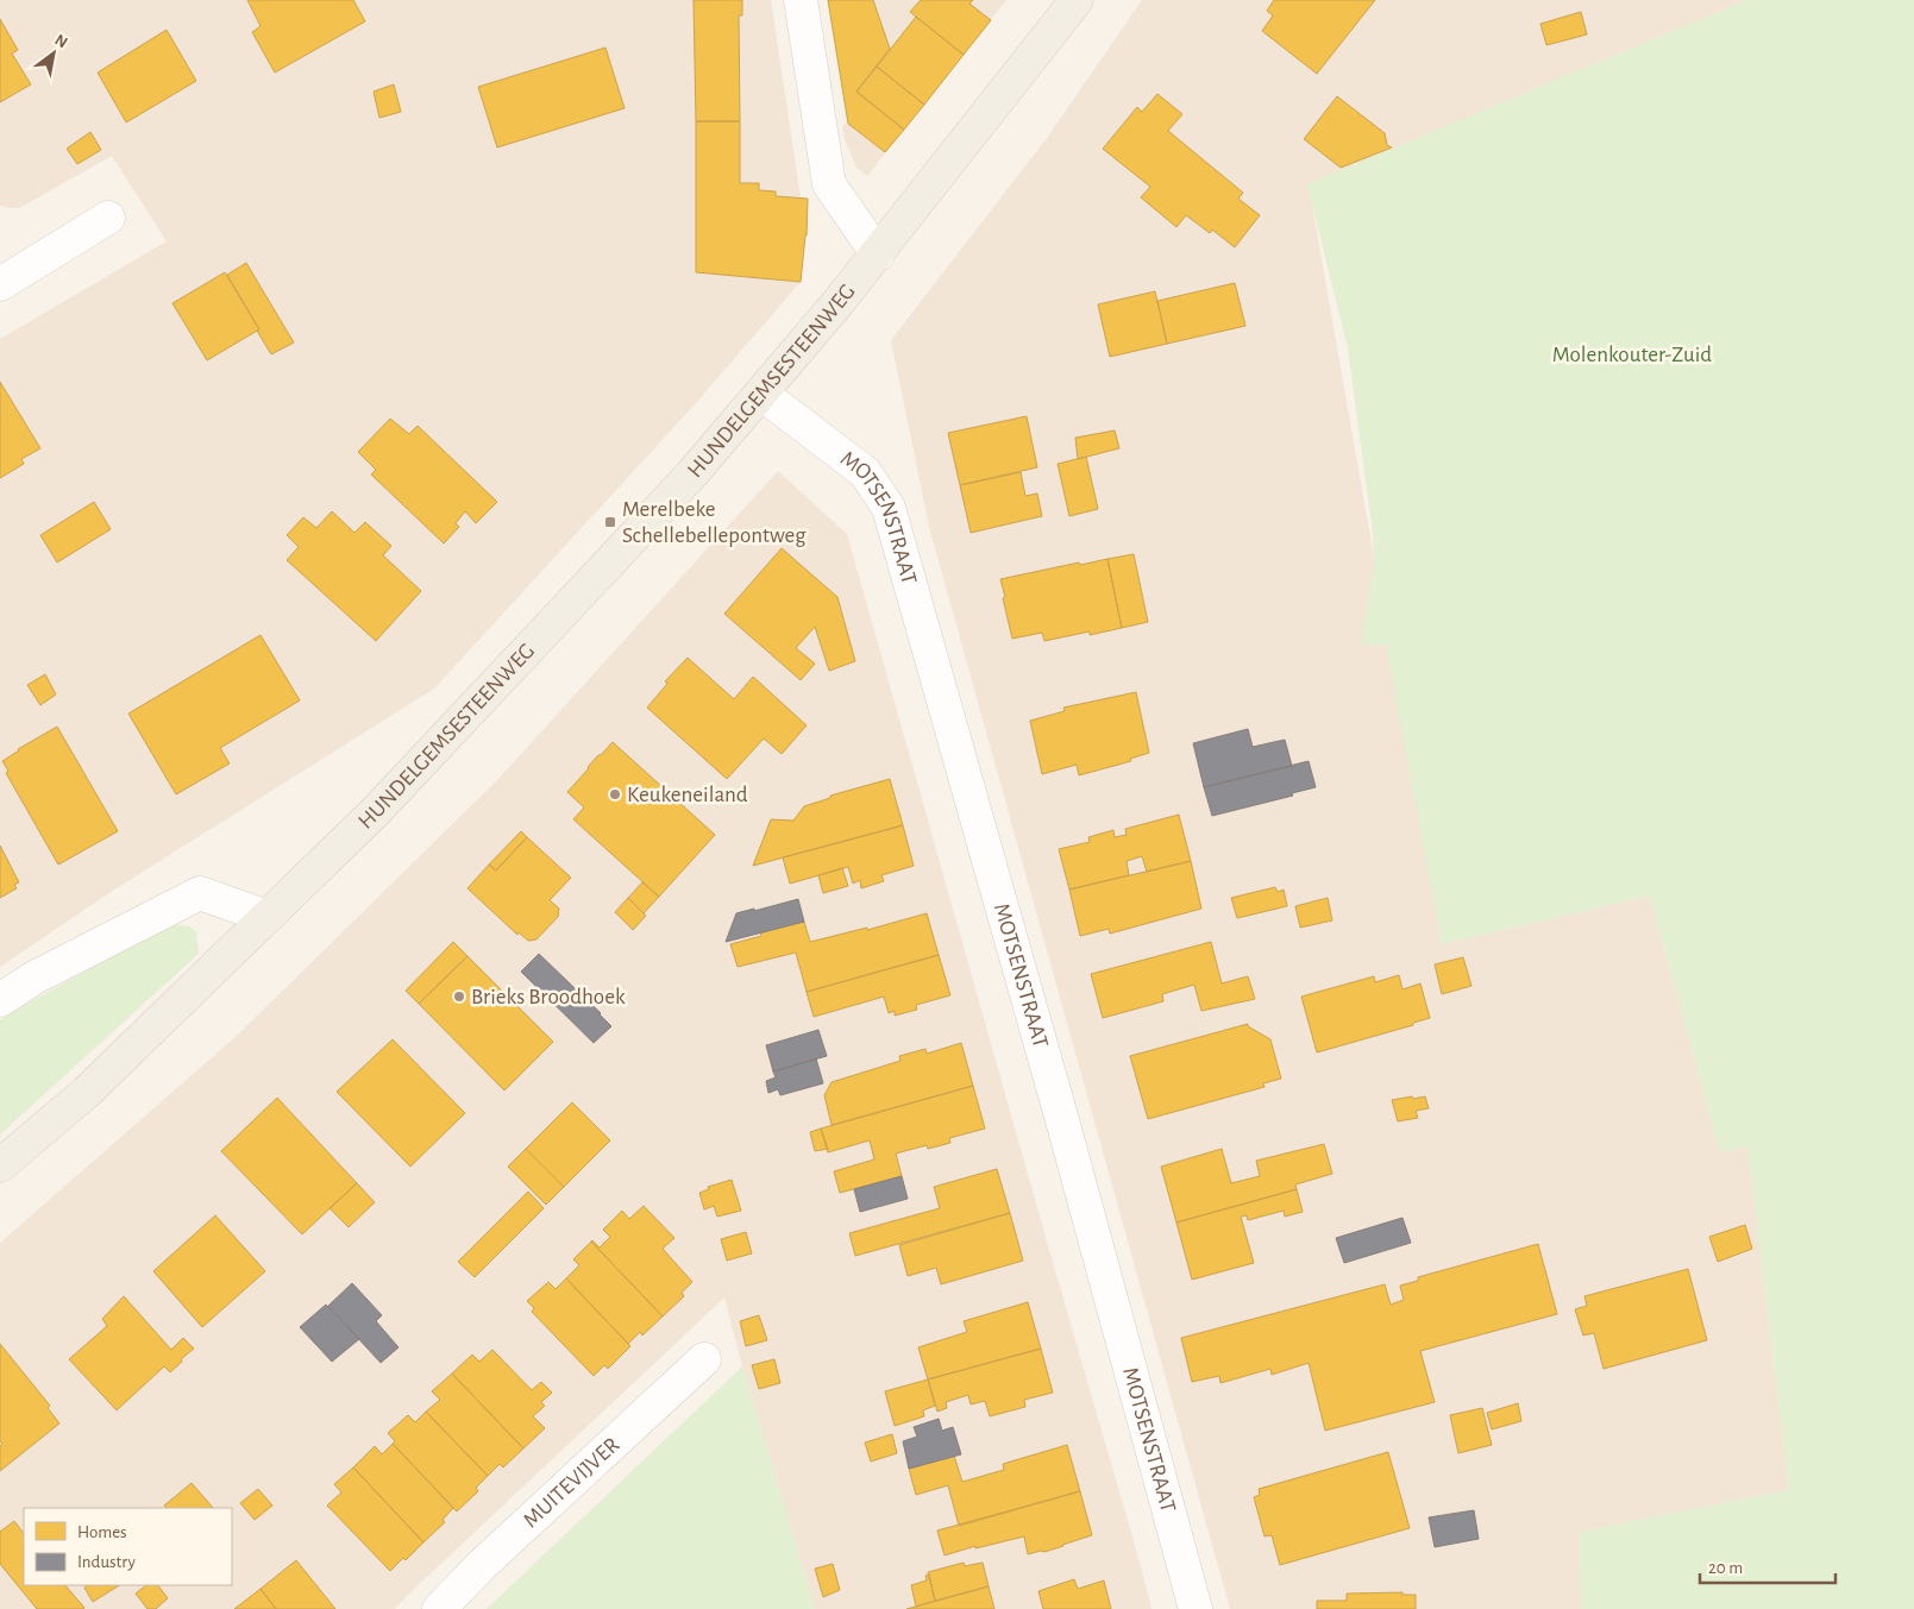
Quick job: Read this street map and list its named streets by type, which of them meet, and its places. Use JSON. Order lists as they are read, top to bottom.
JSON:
{
  "streets": {
    "main road": ["HUNDELGEMSESTEENWEG"],
    "street": ["MOTSENSTRAAT", "MUITEVIJVER"]
  },
  "crossings": [
    ["HUNDELGEMSESTEENWEG", "MOTSENSTRAAT"]
  ],
  "parks": ["Molenkouter-Zuid"],
  "places": {
    "transit": ["Merelbeke Schellebellepontweg"],
    "other": ["Keukeneiland", "Brieks Broodhoek"]
  },
  "legend": ["Homes", "Industry"],
  "scale_bar": "20 m",
  "north": "top right"
}
